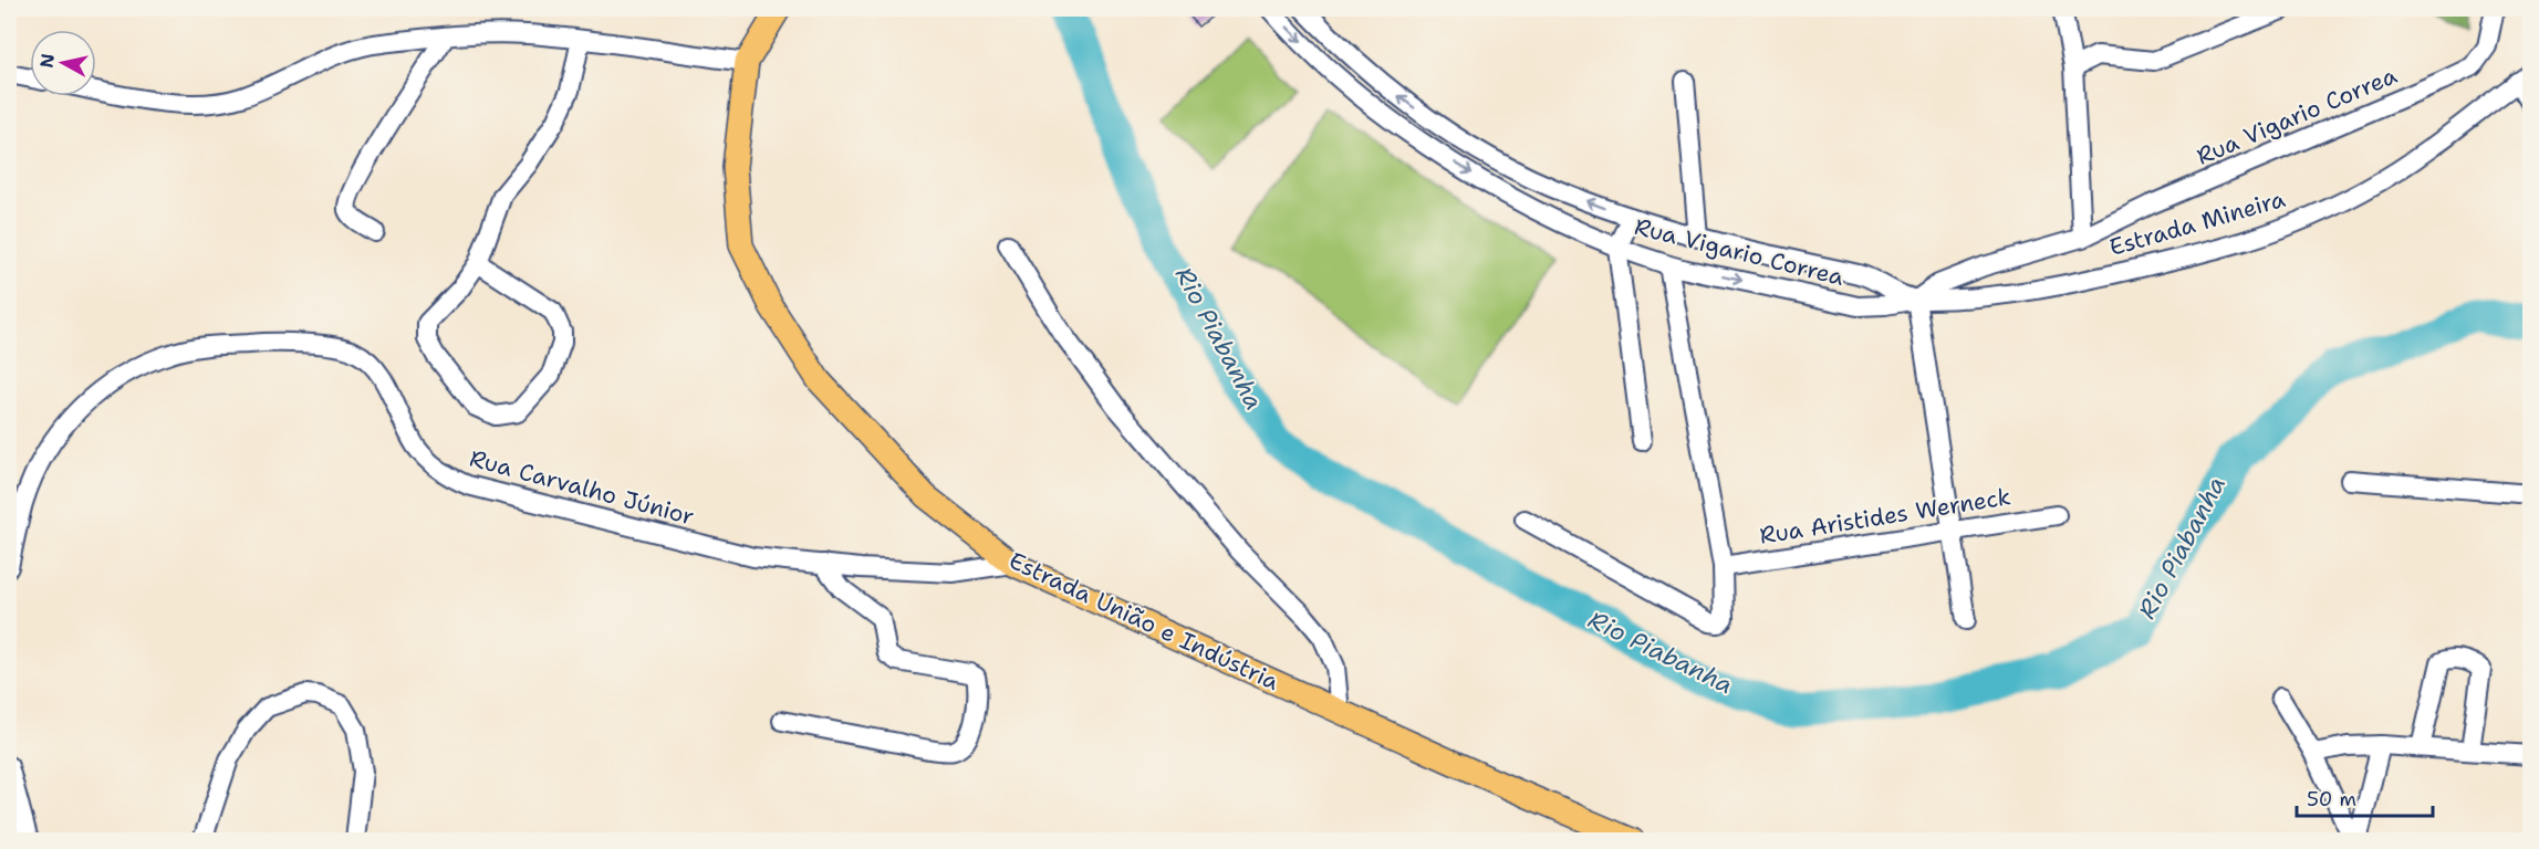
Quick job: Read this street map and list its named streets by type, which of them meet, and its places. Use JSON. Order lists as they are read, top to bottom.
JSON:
{
  "streets": {
    "main road": ["Estrada União e Indústria"],
    "street": [
      "Rua Vigario Correa",
      "Estrada Mineira",
      "Rua Carvalho Júnior",
      "Rua Aristides Werneck"
    ]
  },
  "crossings": [
    ["Rua Vigario Correa", "Estrada Mineira"],
    ["Rua Carvalho Júnior", "Estrada União e Indústria"]
  ],
  "water": ["Rio Piabanha"],
  "scale_bar": "50 m",
  "north": "left"
}
